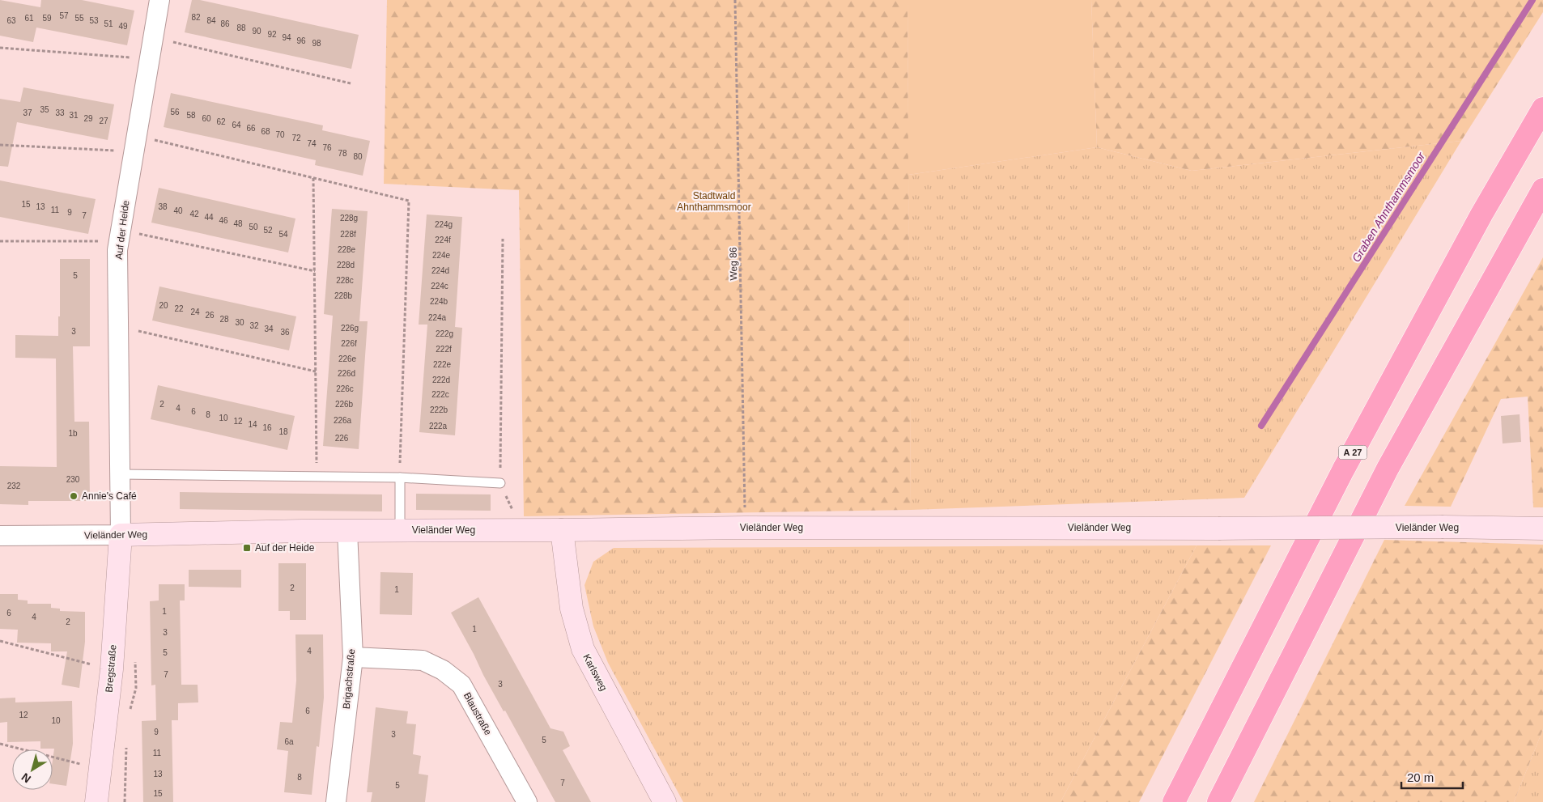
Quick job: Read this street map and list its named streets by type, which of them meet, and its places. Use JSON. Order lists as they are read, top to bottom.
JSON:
{
  "streets": {
    "highway": ["A 27"],
    "street": [
      "Auf der Heide",
      "Vieländer Weg",
      "Bregstraße",
      "Karlsweg",
      "Brigachstraße",
      "Blaustraße"
    ],
    "path": ["Weg 86"]
  },
  "crossings": [
    ["Auf der Heide", "Vieländer Weg"],
    ["Auf der Heide", "Bregstraße"],
    ["Weg 86", "Vieländer Weg"],
    ["Vieländer Weg", "Bregstraße"],
    ["Vieländer Weg", "Karlsweg"],
    ["Vieländer Weg", "Brigachstraße"],
    ["Brigachstraße", "Blaustraße"]
  ],
  "water": ["Graben Ahnthammsmoor"],
  "parks": ["Stadtwald Ahnthammsmoor"],
  "places": {
    "other": ["Annie's Café"],
    "transit": ["Auf der Heide"]
  },
  "house_numbers": [
    "57",
    "82",
    "61",
    "59",
    "55",
    "63",
    "53",
    "84",
    "51",
    "86",
    "49",
    "88",
    "90",
    "92",
    "94",
    "96",
    "98",
    "35",
    "56",
    "37",
    "33",
    "31",
    "58",
    "29",
    "60",
    "27",
    "62",
    "64",
    "66",
    "68",
    "70",
    "72",
    "74",
    "76",
    "78",
    "80",
    "15",
    "13",
    "38",
    "11",
    "40",
    "9",
    "42",
    "7",
    "44",
    "228g",
    "46",
    "48",
    "224g",
    "50",
    "52",
    "54",
    "228f",
    "224f",
    "228e",
    "224e",
    "228d",
    "224d",
    "5",
    "228c",
    "224c",
    "228b",
    "224b",
    "20",
    "22",
    "24",
    "26",
    "224a",
    "28",
    "30",
    "32",
    "226g",
    "34",
    "3",
    "36",
    "222g",
    "226f",
    "222f",
    "226e",
    "222e",
    "226d",
    "222d",
    "226c",
    "222c",
    "2",
    "226b",
    "4",
    "222b",
    "6",
    "8",
    "10",
    "226a",
    "12",
    "14",
    "222a",
    "16",
    "18",
    "1b",
    "226",
    "230",
    "232",
    "2",
    "1",
    "1",
    "6",
    "4",
    "2",
    "1",
    "3",
    "4",
    "5",
    "7",
    "3",
    "6",
    "12",
    "10",
    "9",
    "3",
    "5",
    "6a",
    "11",
    "13",
    "8",
    "7",
    "5",
    "15"
  ],
  "scale_bar": "20 m",
  "north": "bottom left"
}
